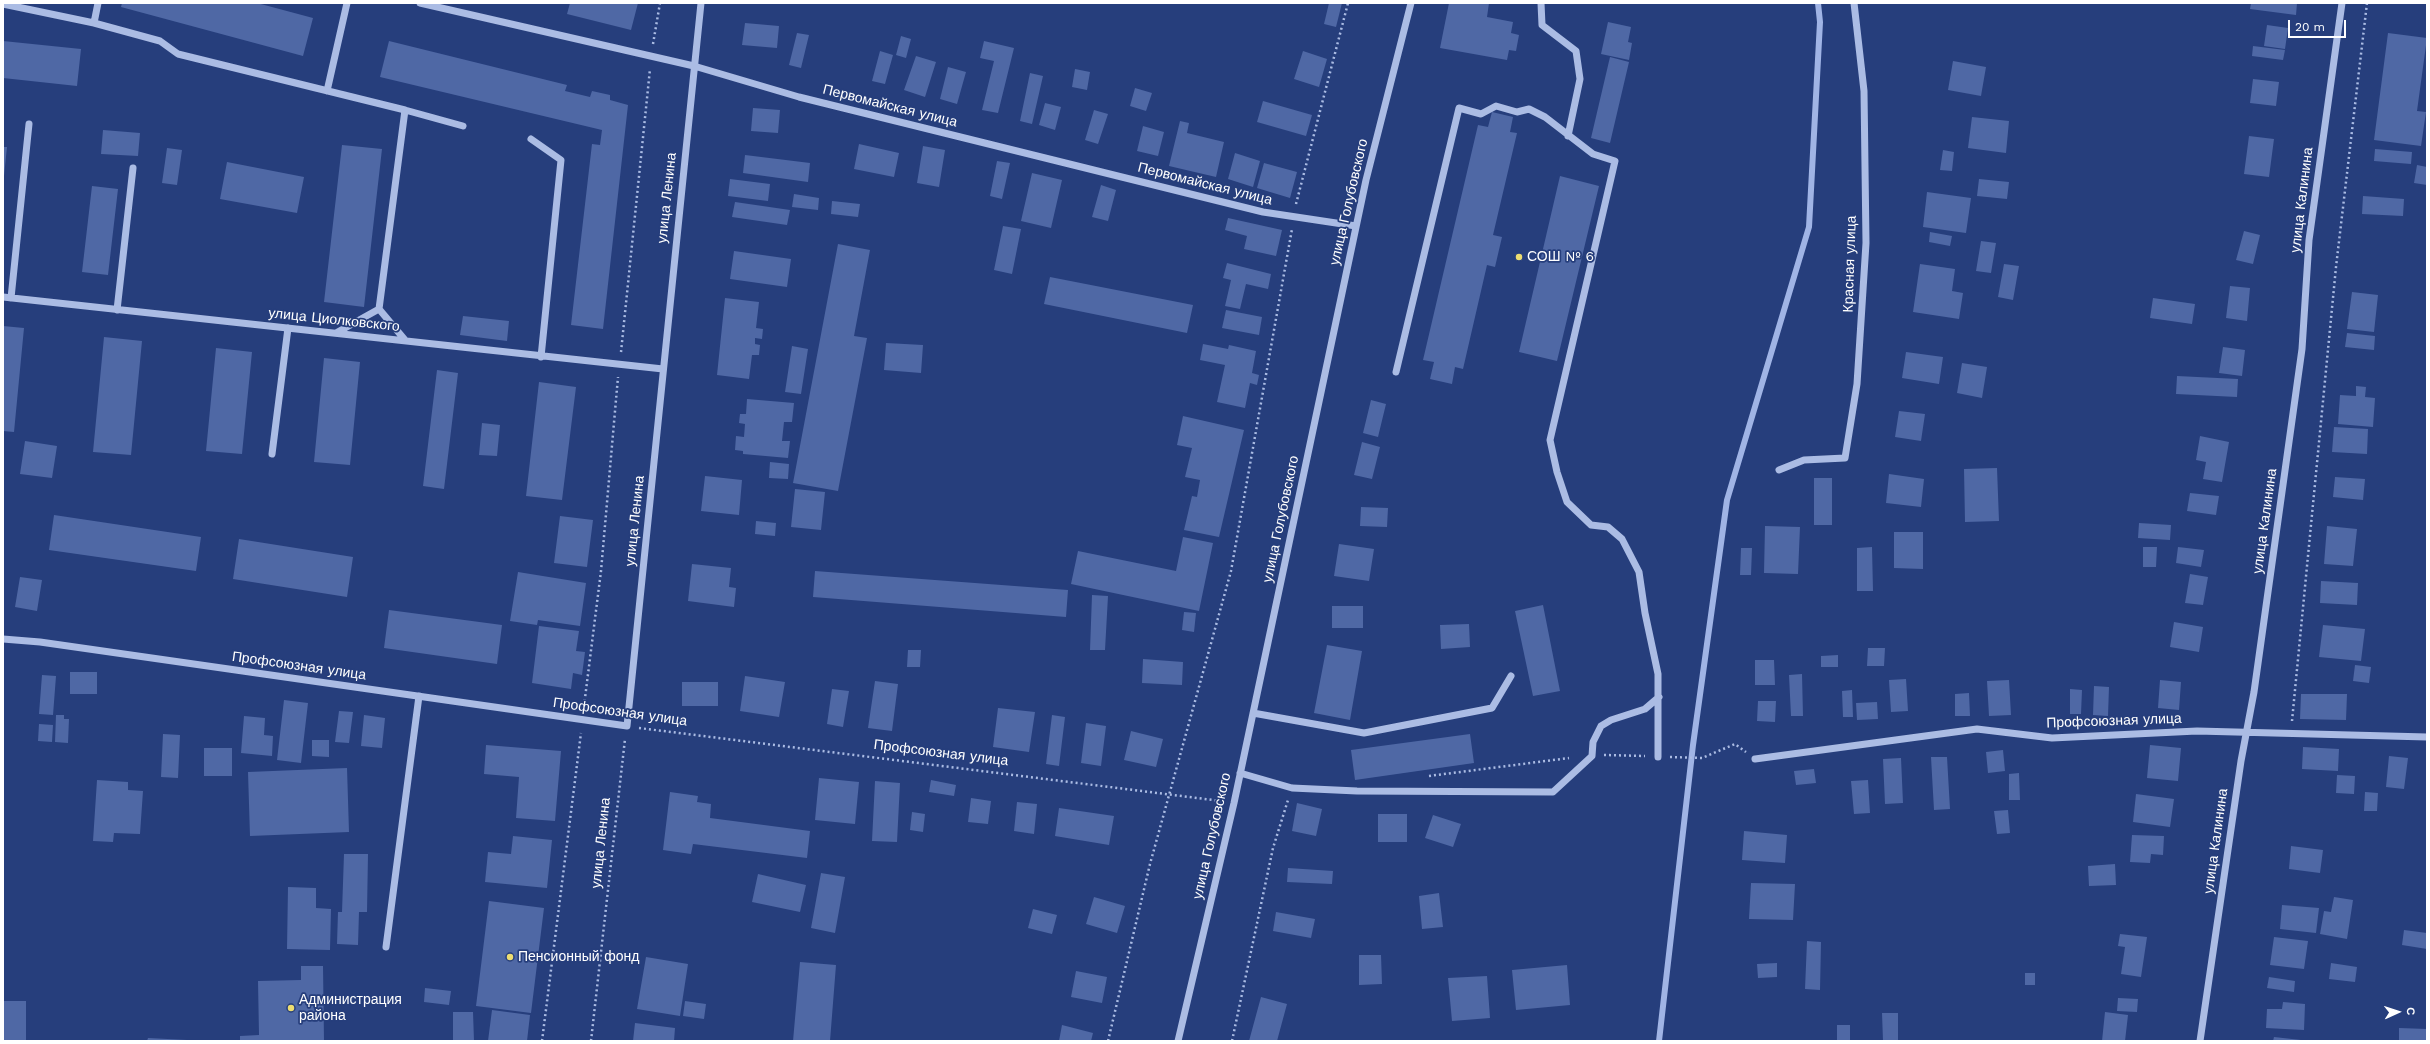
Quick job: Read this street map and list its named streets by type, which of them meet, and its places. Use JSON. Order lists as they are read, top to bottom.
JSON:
{
  "streets": {
    "street": [
      "Первомайская улица",
      "улица Ленина",
      "улица Калинина",
      "улица Голубовского",
      "Красная улица",
      "улица Циолковского",
      "Профсоюзная улица"
    ]
  },
  "crossings": [
    ["Первомайская улица", "улица Ленина"],
    ["Первомайская улица", "улица Голубовского"],
    ["улица Ленина", "улица Циолковского"],
    ["улица Ленина", "Профсоюзная улица"],
    ["улица Калинина", "Профсоюзная улица"],
    ["улица Голубовского", "Профсоюзная улица"]
  ],
  "places": ["СОШ № 6", "Пенсионный фонд", "Администрация района"],
  "scale_bar": "20 m",
  "north": "right"
}
